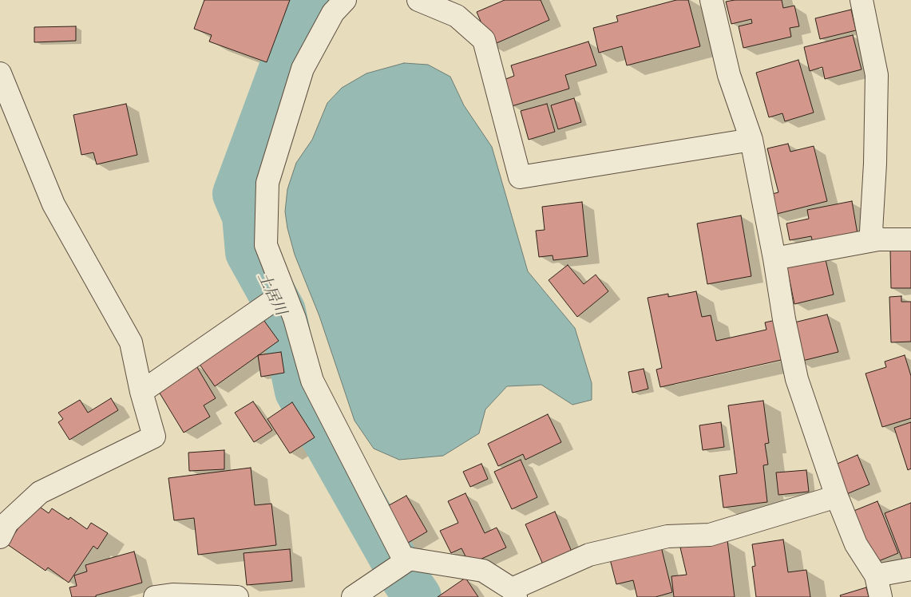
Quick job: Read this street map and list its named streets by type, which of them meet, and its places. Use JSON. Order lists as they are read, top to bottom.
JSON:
{
  "water": ["土居川"]
}
